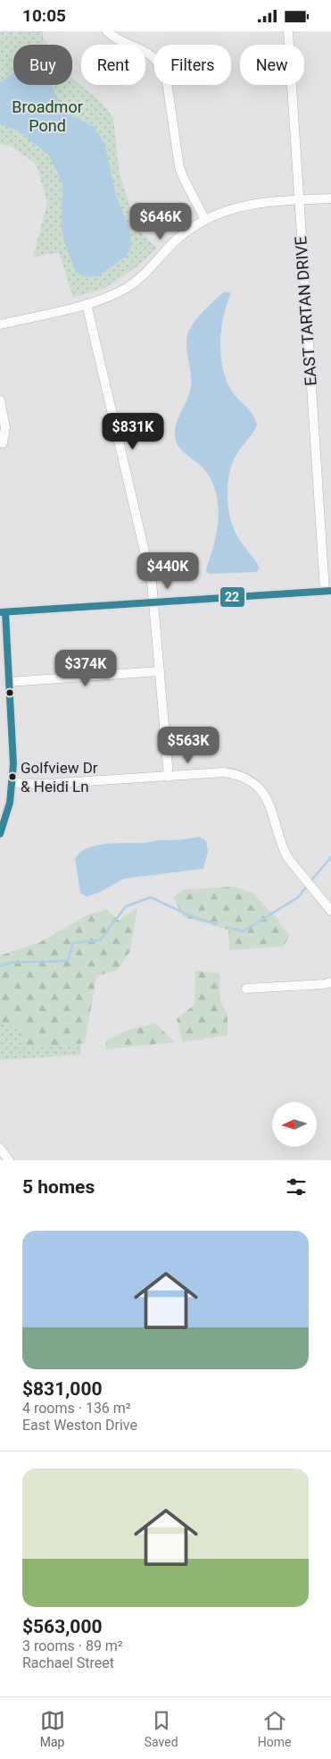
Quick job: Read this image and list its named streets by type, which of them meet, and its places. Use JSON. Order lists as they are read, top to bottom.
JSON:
{
  "streets": {
    "street": ["EAST TARTAN DRIVE"]
  },
  "parks": ["Broadmor Pond"],
  "places": ["Golfview Dr & Heidi Ln"],
  "lines": ["transit line 22"],
  "north": "left",
  "page": {
    "status": "10:05",
    "chip": [
      "Buy",
      "Rent",
      "Filters",
      "New"
    ],
    "price": [
      "$646K",
      "$831K",
      "$440K",
      "$374K",
      "$563K"
    ],
    "heading": "5 homes",
    "list": [
      {
        "name": "$831,000",
        "note": "4 rooms · 136 m² · East Weston Drive"
      },
      {
        "name": "$563,000",
        "note": "3 rooms · 89 m² · Rachael Street"
      }
    ],
    "tabs": ["Map", "Saved", "Home"]
  }
}
